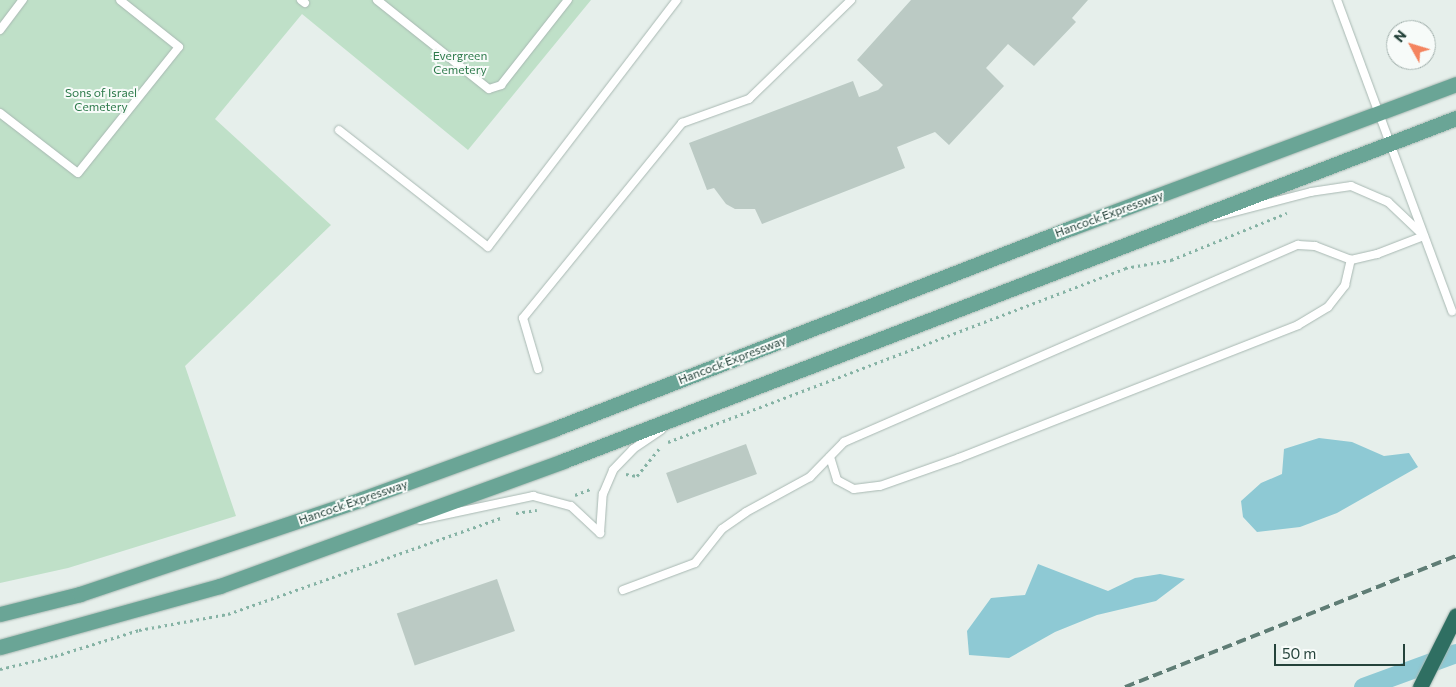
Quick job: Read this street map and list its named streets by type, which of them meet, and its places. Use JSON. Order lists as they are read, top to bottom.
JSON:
{
  "streets": {
    "main road": ["Hancock Expressway"]
  },
  "parks": ["Evergreen Cemetery", "Sons of Israel Cemetery"],
  "scale_bar": "50 m",
  "north": "top left"
}
